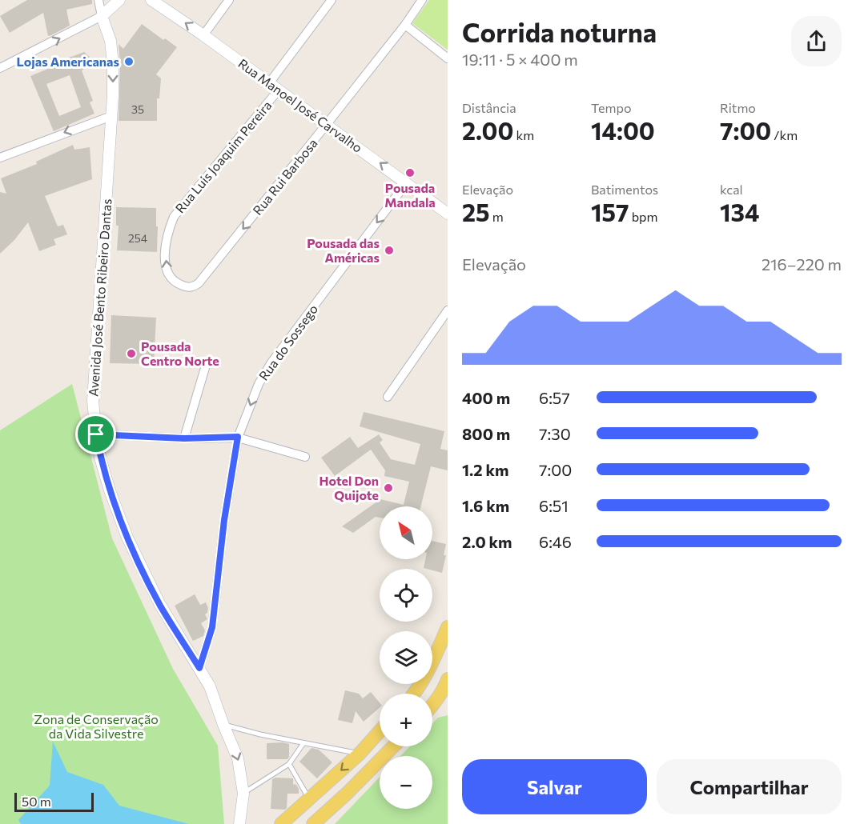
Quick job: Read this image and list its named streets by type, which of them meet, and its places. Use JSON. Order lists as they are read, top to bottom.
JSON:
{
  "streets": {
    "street": [
      "Rua Manoel José Carvalho",
      "Rua Luis Joaquim Pereira",
      "Rua Rui Barbosa",
      "Avenida José Bento Ribeiro Dantas",
      "Rua do Sossego"
    ]
  },
  "crossings": [
    ["Rua Manoel José Carvalho", "Rua Luis Joaquim Pereira"],
    ["Rua Manoel José Carvalho", "Rua Rui Barbosa"],
    ["Rua Manoel José Carvalho", "Rua do Sossego"],
    ["Rua Luis Joaquim Pereira", "Rua Rui Barbosa"],
    ["Avenida José Bento Ribeiro Dantas", "Rua do Sossego"]
  ],
  "one_way": [
    "Rua Manoel José Carvalho",
    "Rua Luis Joaquim Pereira",
    "Rua Rui Barbosa",
    "Rua do Sossego"
  ],
  "parks": ["Zona de Conservação da Vida Silvestre"],
  "places": [
    "Lojas Americanas",
    "Pousada Mandala",
    "Pousada das Américas",
    "Pousada Centro Norte",
    "Hotel Don Quijote"
  ],
  "house_numbers": ["35", "254"],
  "scale_bar": "50 m",
  "north": "top left",
  "page": {
    "heading": ["Corrida noturna", "19:11 · 5 × 400 m"],
    "stats": [
      ["Distância", "2.00 km"],
      ["Tempo", "14:00"],
      ["Ritmo", "7:00 /km"],
      ["Elevação", "25 m"],
      ["Batimentos", "157 bpm"],
      ["kcal", "134"]
    ],
    "chart": ["Elevação", "216–220 m"],
    "list": [
      {
        "name": "400 m",
        "note": "6:57"
      },
      {
        "name": "800 m",
        "note": "7:30"
      },
      {
        "name": "1.2 km",
        "note": "7:00"
      },
      {
        "name": "1.6 km",
        "note": "6:51"
      },
      {
        "name": "2.0 km",
        "note": "6:46"
      }
    ],
    "map_buttons": ["+", "−"],
    "buttons": ["Salvar", "Compartilhar"],
    "scale": "50 m"
  }
}
